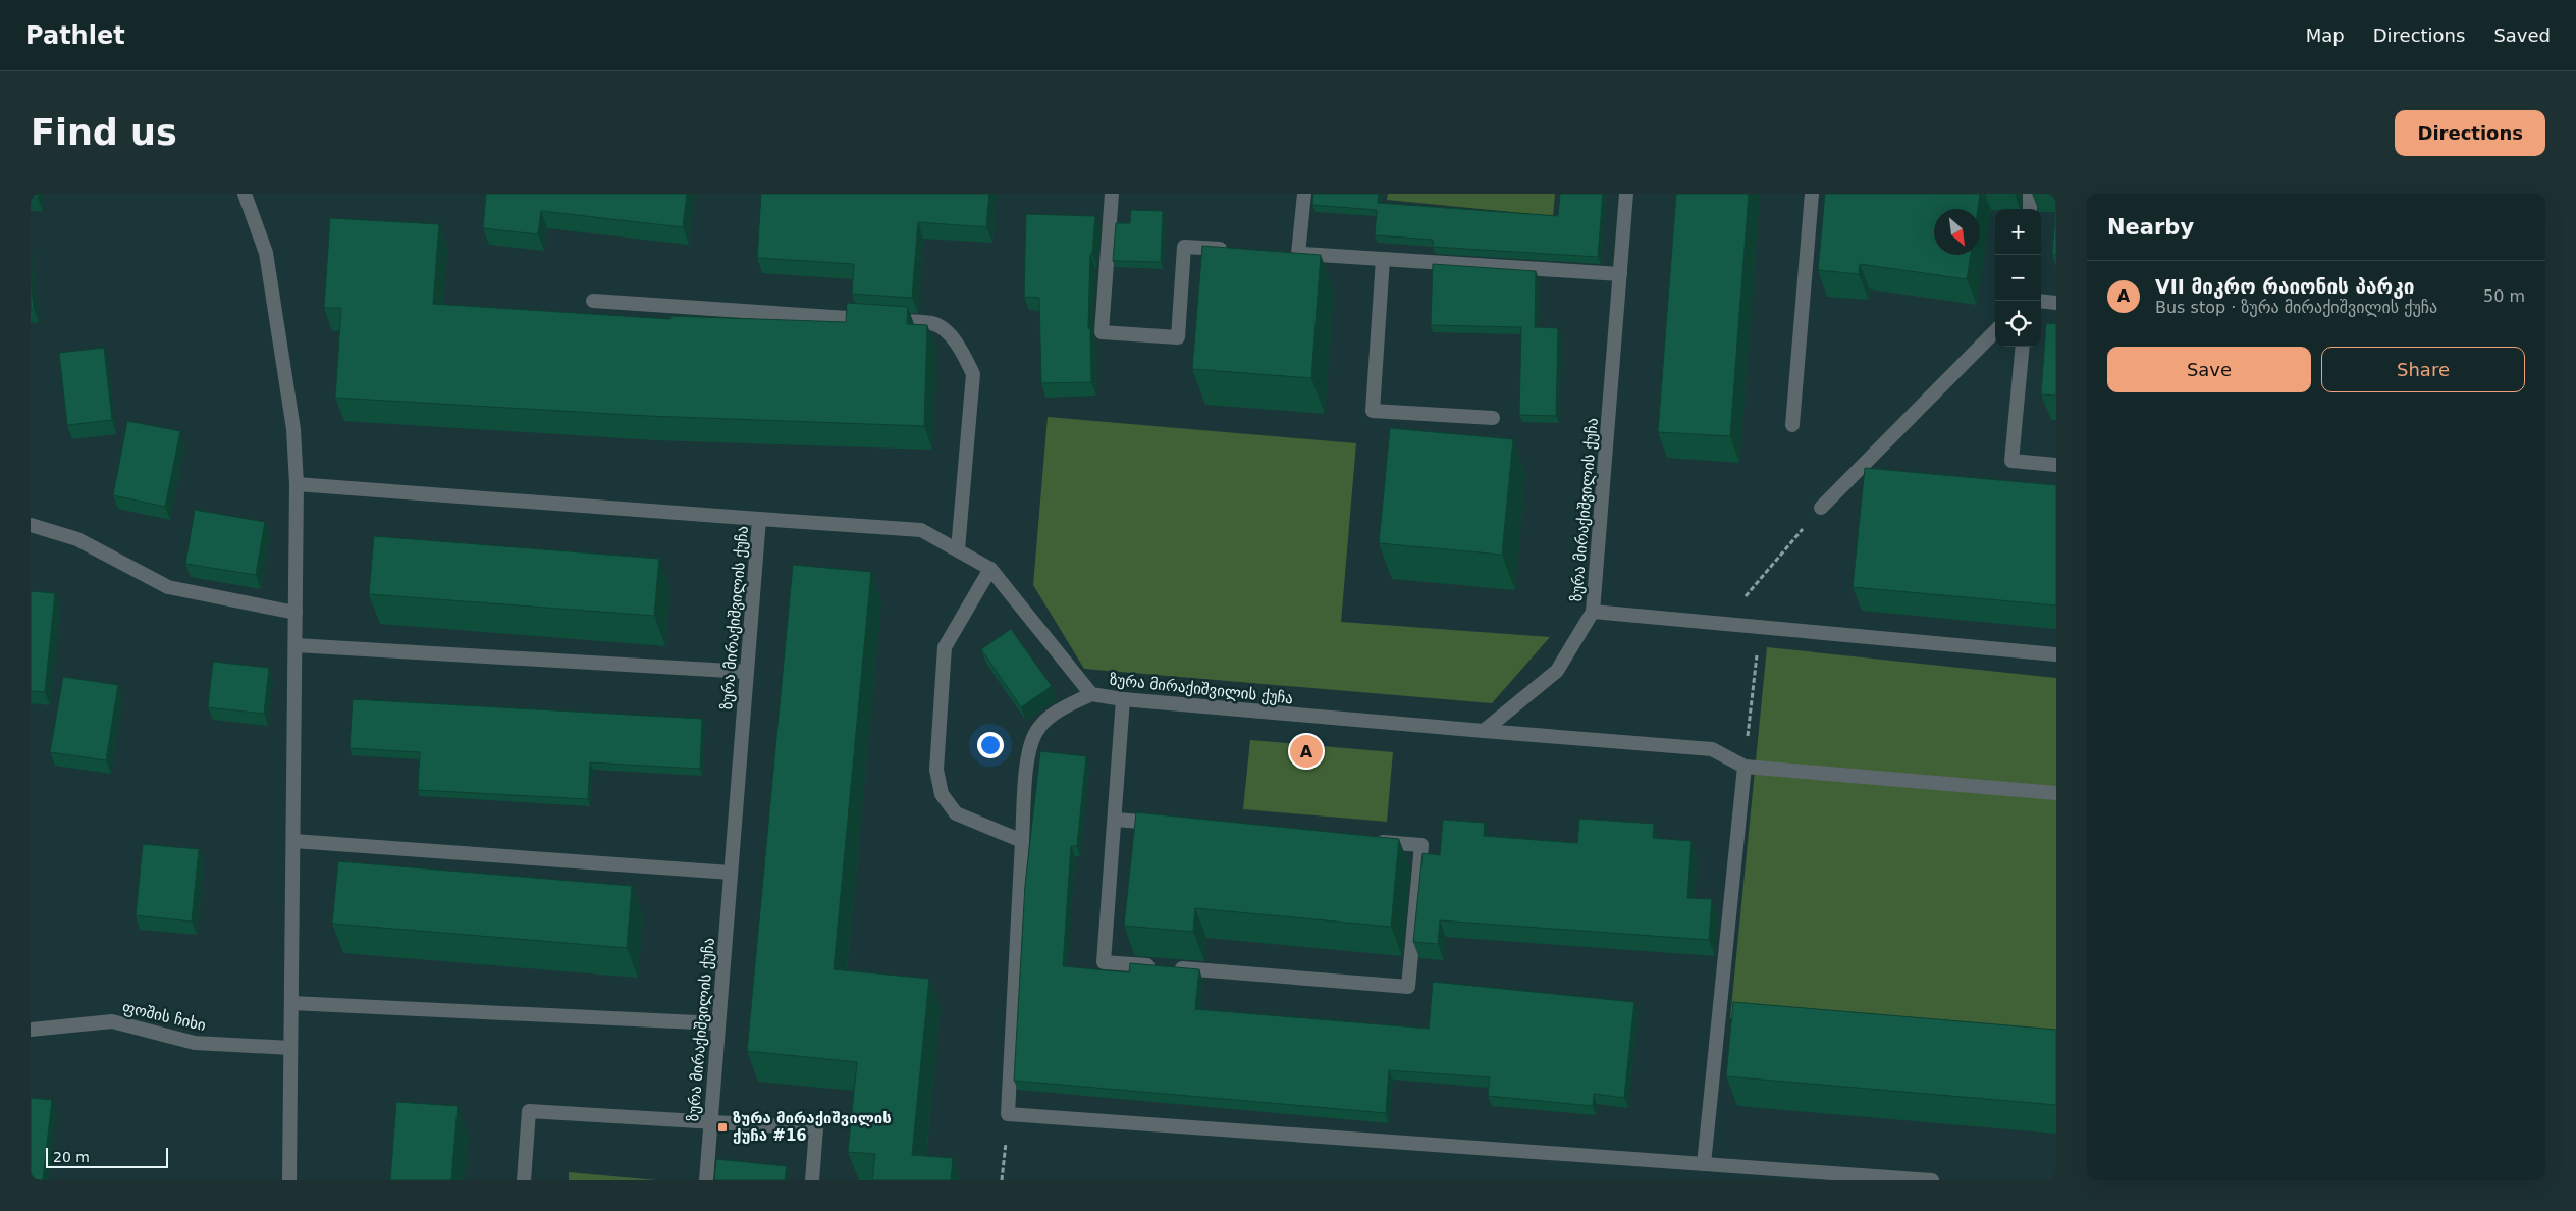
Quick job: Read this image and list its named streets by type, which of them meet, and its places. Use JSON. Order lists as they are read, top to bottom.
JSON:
{
  "streets": {
    "street": ["ზურა მირაქიშვილის ქუჩა", "ფოშის ჩიხი"]
  },
  "places": {
    "transit": ["ზურა მირაქიშვილის ქუჩა #16"]
  },
  "scale_bar": "20 m",
  "north": "bottom right",
  "page": {
    "header": "Pathlet",
    "nav": ["Map", "Directions", "Saved"],
    "buttons": [
      "Directions",
      ["Save", "Share"]
    ],
    "title": "Find us",
    "heading": "Nearby",
    "map_buttons": ["+", "−"],
    "list": [
      {
        "mark": "A",
        "name": "VII მიკრო რაიონის პარკი",
        "note": "Bus stop · ზურა მირაქიშვილის ქუჩა",
        "value": "50 m"
      }
    ],
    "pins": "A",
    "scale": "20 m"
  }
}
